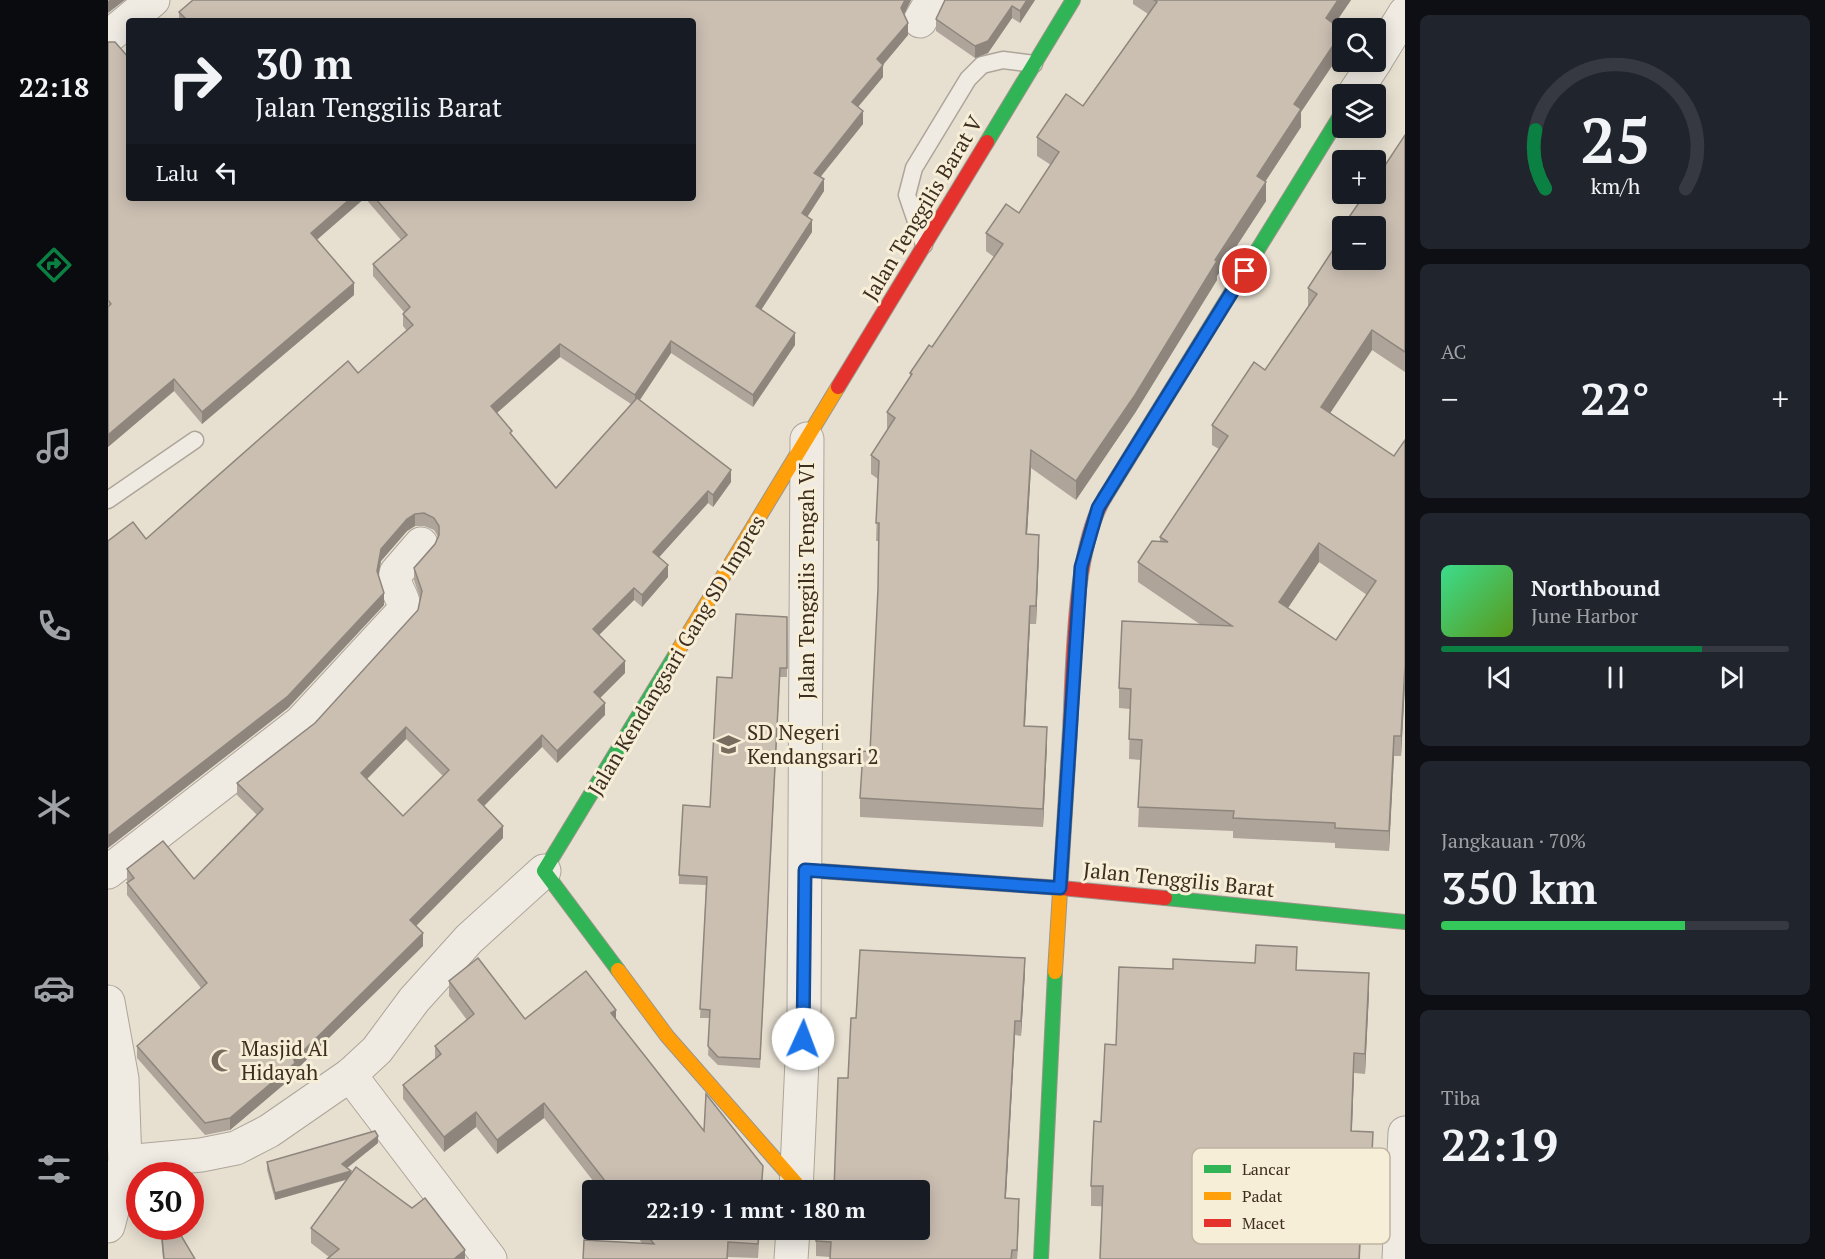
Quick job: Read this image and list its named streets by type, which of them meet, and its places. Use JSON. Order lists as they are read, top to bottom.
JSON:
{
  "streets": {
    "street": [
      "Jalan Tenggilis Barat V",
      "Jalan Tenggilis Tengah VI",
      "Jalan Kendangsari Gang SD Impres",
      "Jalan Tenggilis Barat"
    ]
  },
  "crossings": [
    ["Jalan Tenggilis Barat V", "Jalan Tenggilis Tengah VI"],
    ["Jalan Tenggilis Barat V", "Jalan Kendangsari Gang SD Impres"],
    ["Jalan Tenggilis Tengah VI", "Jalan Kendangsari Gang SD Impres"],
    ["Jalan Tenggilis Tengah VI", "Jalan Tenggilis Barat"]
  ],
  "places": {
    "school or university": ["SD Negeri Kendangsari 2"],
    "mosque": ["Masjid Al Hidayah"]
  },
  "legend": ["Lancar", "Padat", "Macet"],
  "page": {
    "tabs": "22:18",
    "map_buttons": ["+", "−"],
    "turn": ["30 m", "Jalan Tenggilis Barat"],
    "then": "Lalu",
    "tile": [
      "AC",
      ["Jangkauan · 70%", "350 km"],
      ["Tiba", "22:19"]
    ],
    "heat": ["−", "22°", "+"],
    "song": ["Northbound", "June Harbor"],
    "limit": "30",
    "trip": "22:19 · 1 mnt · 180 m",
    "gauge": ["25", "km/h"]
  }
}
